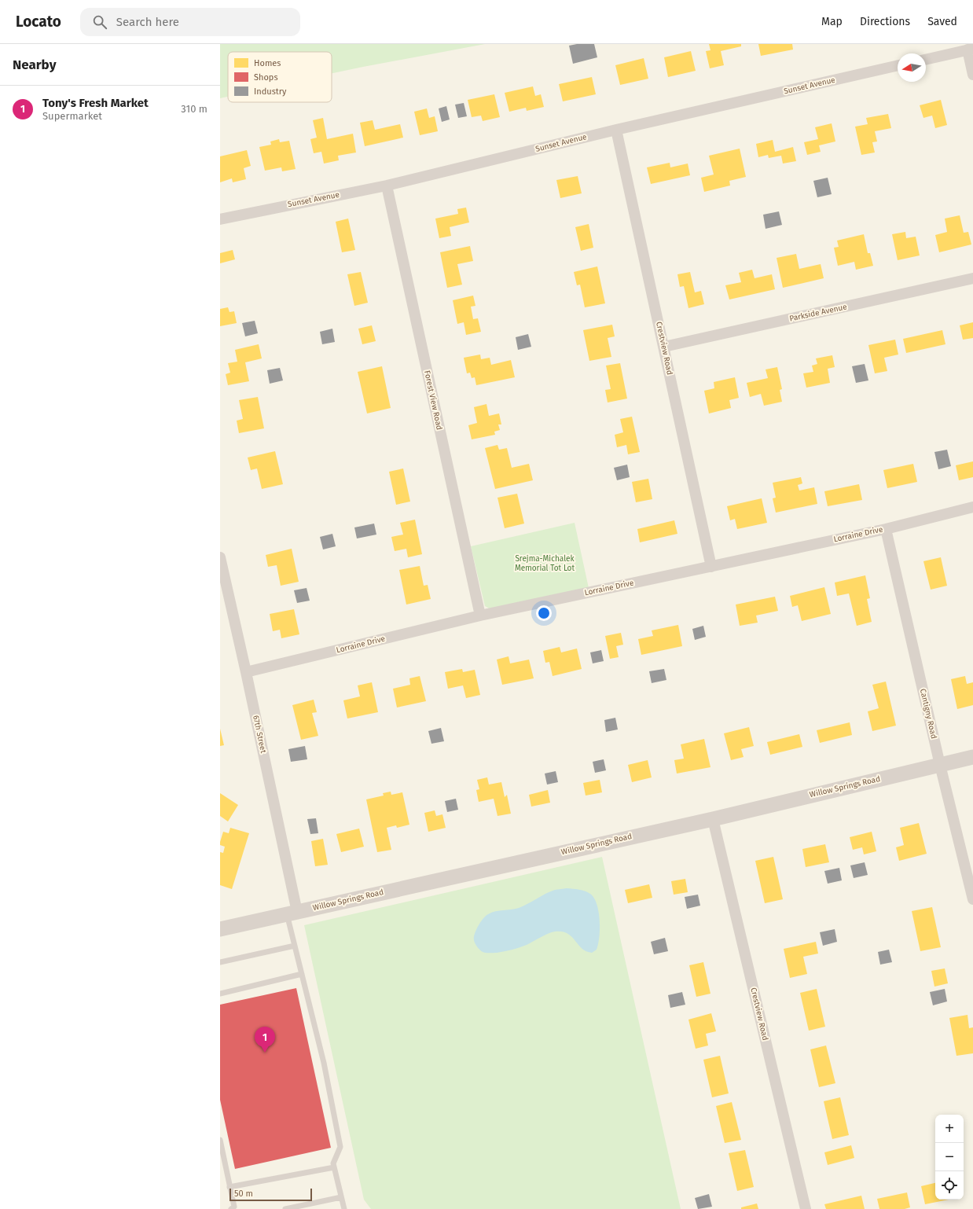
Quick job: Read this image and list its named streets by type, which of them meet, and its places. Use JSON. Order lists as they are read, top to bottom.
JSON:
{
  "streets": {
    "main road": ["Willow Springs Road"],
    "street": [
      "Sunset Avenue",
      "Parkside Avenue",
      "Crestview Road",
      "Forest View Road",
      "Lorraine Drive",
      "Cantigny Road",
      "67th Street"
    ]
  },
  "crossings": [
    ["Sunset Avenue", "Crestview Road"],
    ["Sunset Avenue", "Forest View Road"],
    ["Parkside Avenue", "Crestview Road"],
    ["Crestview Road", "Lorraine Drive"],
    ["Crestview Road", "Willow Springs Road"],
    ["Forest View Road", "Lorraine Drive"],
    ["Lorraine Drive", "Cantigny Road"],
    ["Lorraine Drive", "67th Street"],
    ["Cantigny Road", "Willow Springs Road"],
    ["67th Street", "Willow Springs Road"]
  ],
  "parks": ["Srejma-Michalek Memorial Tot Lot"],
  "legend": ["Homes", "Shops", "Industry"],
  "scale_bar": "50 m",
  "north": "left",
  "page": {
    "header": "Locato",
    "search": "Search here",
    "nav": ["Map", "Directions", "Saved"],
    "heading": "Nearby",
    "list": [
      {
        "mark": "1",
        "name": "Tony's Fresh Market",
        "note": "Supermarket",
        "value": "310 m"
      }
    ],
    "pins": "1",
    "map_buttons": ["+", "−"],
    "scale": "50 m"
  }
}
